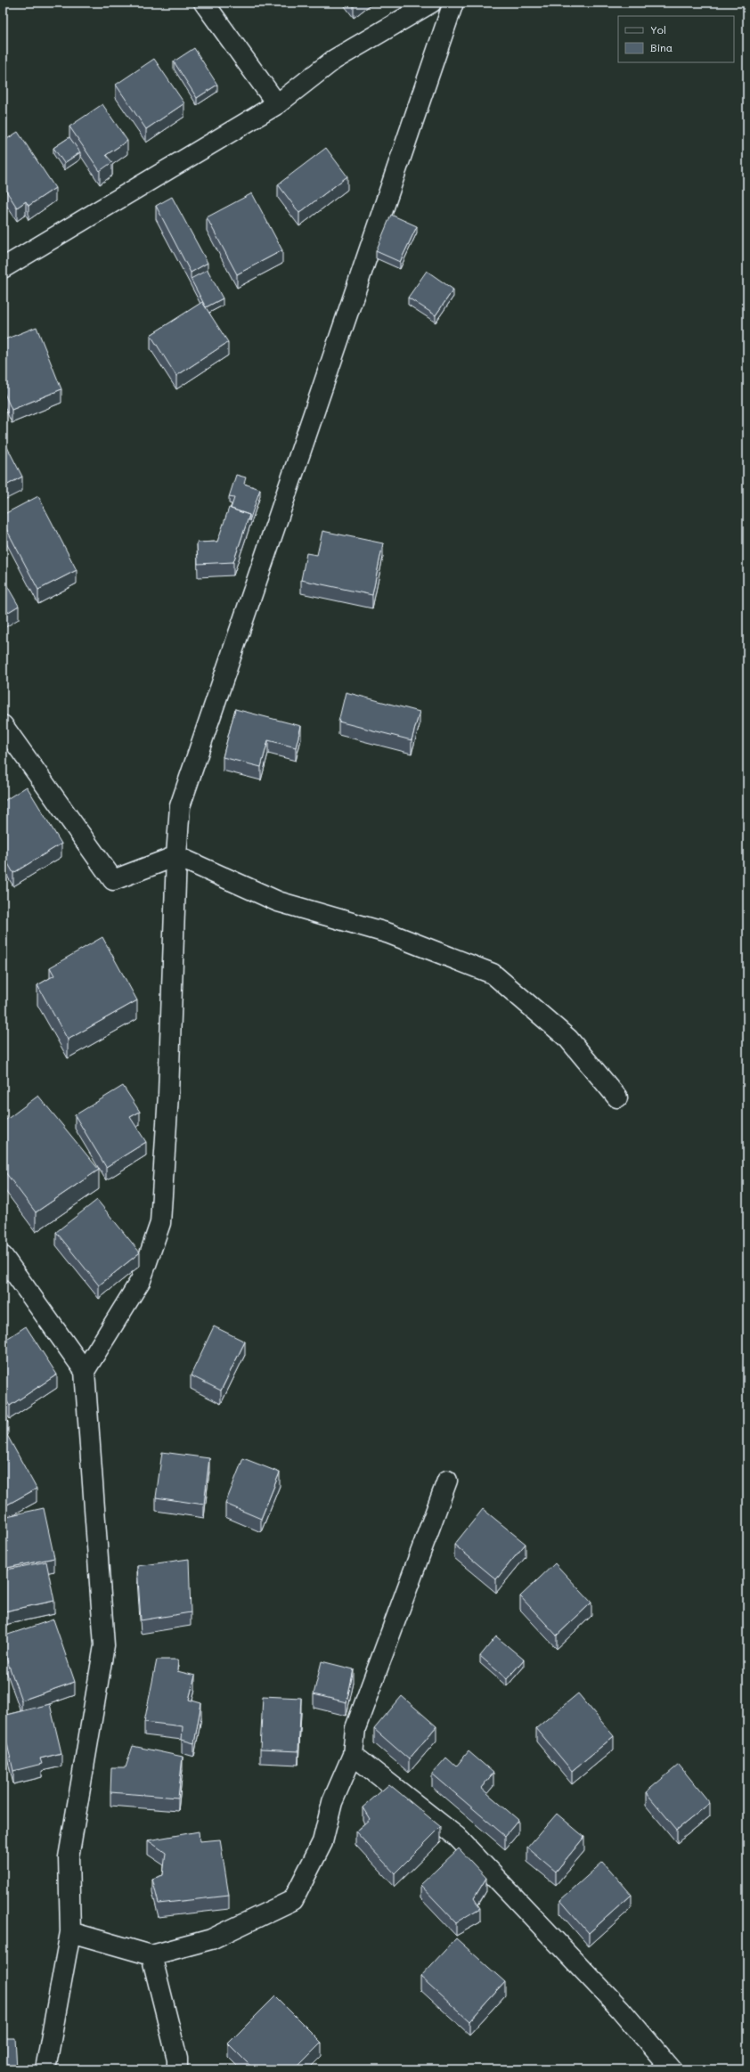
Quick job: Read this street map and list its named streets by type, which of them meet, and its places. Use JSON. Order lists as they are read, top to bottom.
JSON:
{
  "legend": ["Yol", "Bina"]
}
